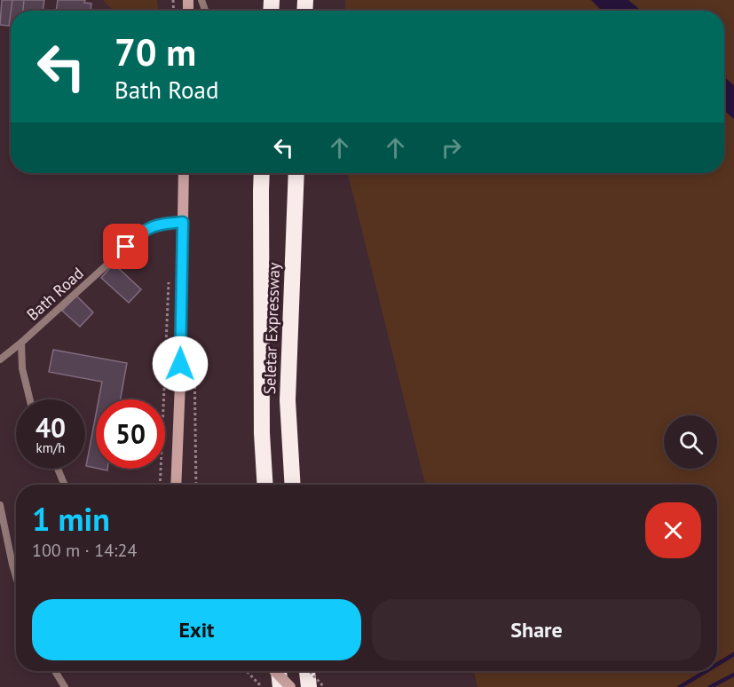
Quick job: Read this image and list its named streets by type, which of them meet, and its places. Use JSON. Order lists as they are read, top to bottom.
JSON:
{
  "streets": {
    "highway": ["Seletar Expressway"],
    "lane": ["Bath Road"]
  },
  "page": {
    "turn": ["70 m", "Bath Road"],
    "speed": "40 km/h",
    "limit": "50",
    "heading": ["1 min", "100 m · 14:24"],
    "buttons": ["Exit", "Share"]
  }
}
